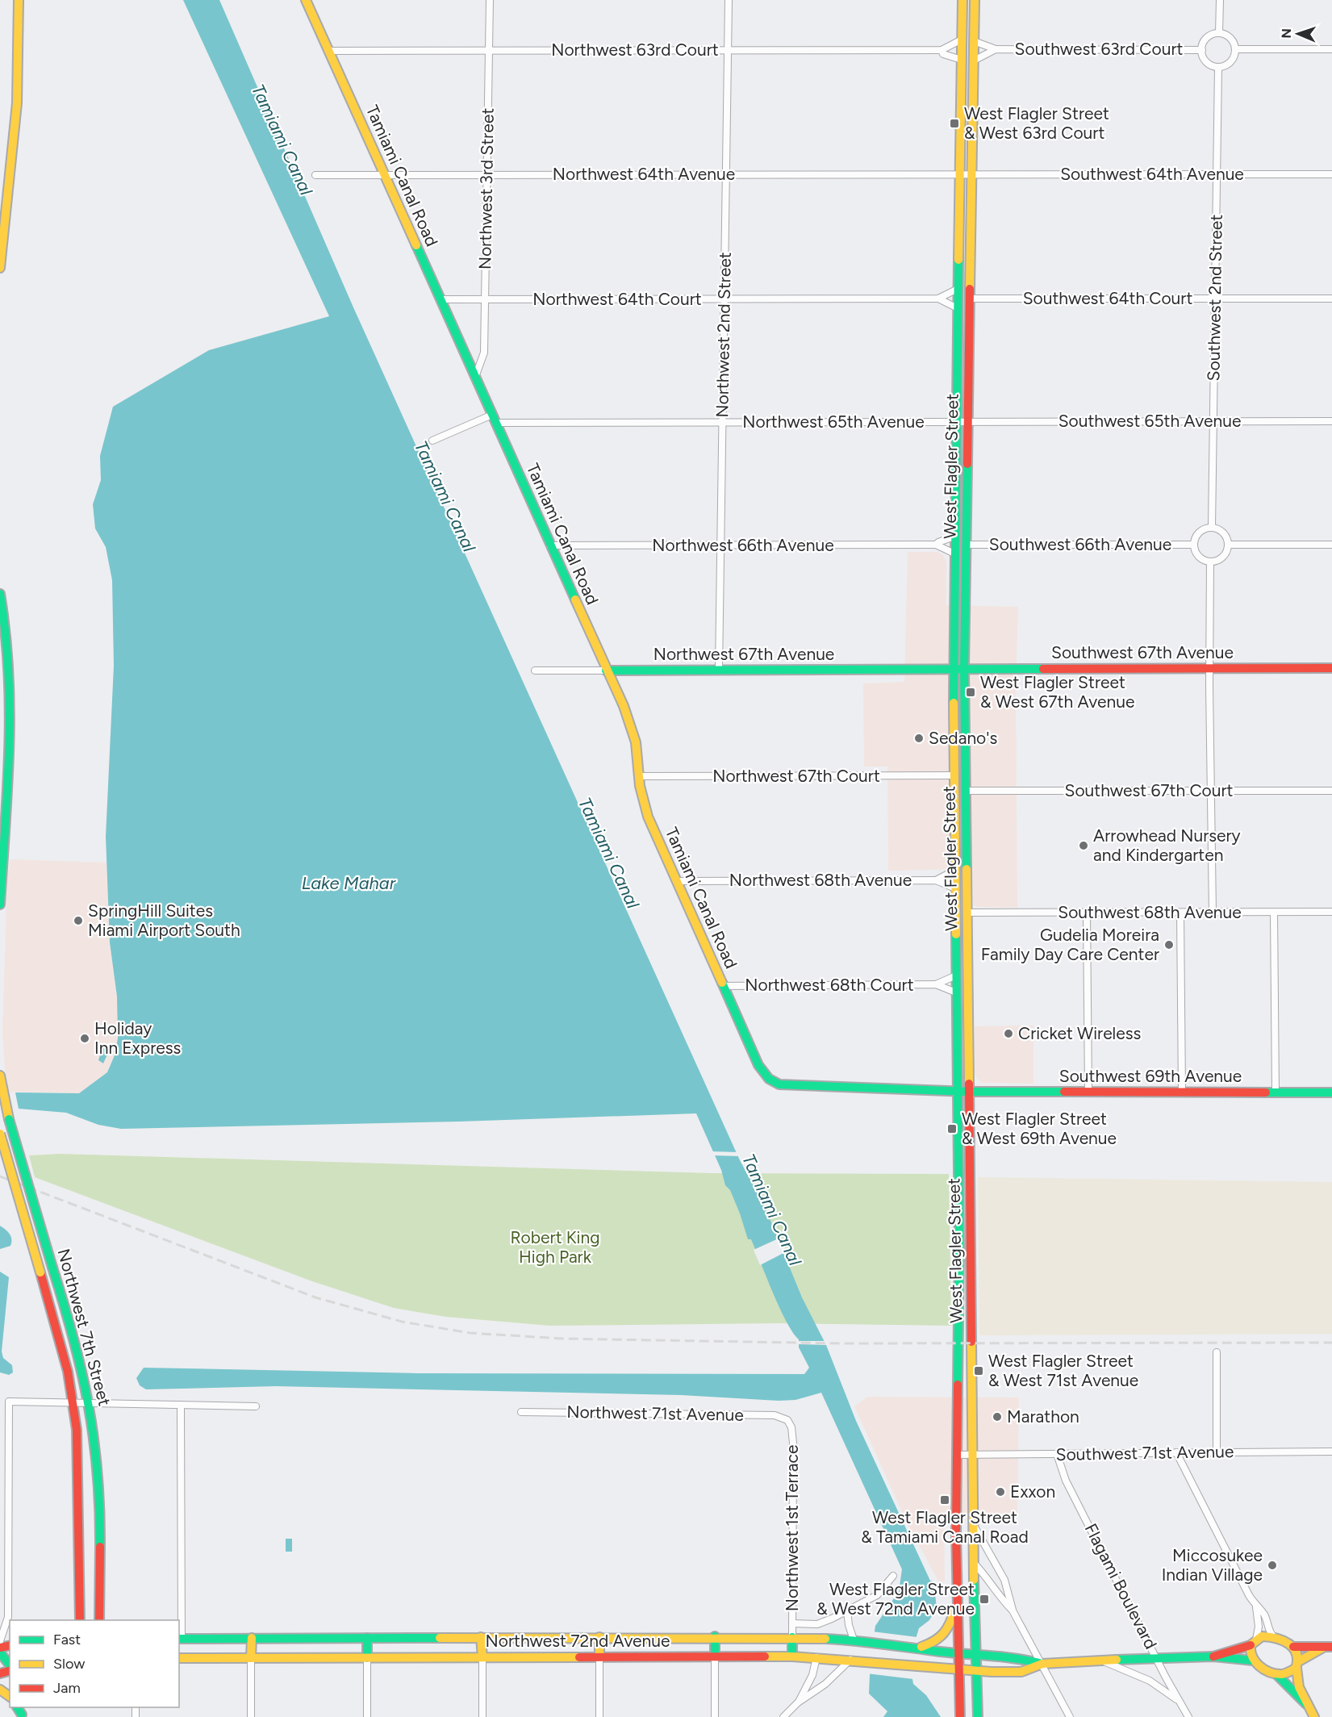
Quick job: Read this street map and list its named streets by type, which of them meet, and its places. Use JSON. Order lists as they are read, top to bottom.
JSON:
{
  "streets": {
    "main road": [
      "Tamiami Canal Road",
      "West Flagler Street",
      "Southwest 67th Avenue",
      "Northwest 67th Avenue",
      "Southwest 69th Avenue",
      "Northwest 7th Street",
      "Northwest 72nd Avenue"
    ],
    "street": [
      "Southwest 63rd Court",
      "Northwest 63rd Court",
      "Northwest 64th Avenue",
      "Southwest 64th Avenue",
      "Northwest 3rd Street",
      "Southwest 2nd Street",
      "Southwest 64th Court",
      "Northwest 64th Court",
      "Northwest 2nd Street",
      "Southwest 65th Avenue",
      "Northwest 65th Avenue",
      "Southwest 66th Avenue",
      "Northwest 66th Avenue",
      "Northwest 67th Court",
      "Southwest 67th Court",
      "Northwest 68th Avenue",
      "Southwest 68th Avenue",
      "Northwest 68th Court",
      "Northwest 71st Avenue",
      "Southwest 71st Avenue",
      "Northwest 1st Terrace",
      "Flagami Boulevard"
    ]
  },
  "crossings": [
    ["Southwest 63rd Court", "Southwest 2nd Street"],
    ["Southwest 63rd Court", "West Flagler Street"],
    ["Northwest 63rd Court", "Tamiami Canal Road"],
    ["Northwest 63rd Court", "Northwest 3rd Street"],
    ["Northwest 63rd Court", "Northwest 2nd Street"],
    ["Northwest 63rd Court", "West Flagler Street"],
    ["Northwest 64th Avenue", "Southwest 64th Avenue"],
    ["Northwest 64th Avenue", "Tamiami Canal Road"],
    ["Northwest 64th Avenue", "Northwest 3rd Street"],
    ["Northwest 64th Avenue", "Northwest 2nd Street"],
    ["Northwest 64th Avenue", "West Flagler Street"],
    ["Southwest 64th Avenue", "Southwest 2nd Street"],
    ["Southwest 64th Avenue", "West Flagler Street"],
    ["Tamiami Canal Road", "Northwest 3rd Street"],
    ["Tamiami Canal Road", "Northwest 64th Court"],
    ["Tamiami Canal Road", "Northwest 65th Avenue"],
    ["Tamiami Canal Road", "Northwest 66th Avenue"],
    ["Tamiami Canal Road", "Northwest 67th Avenue"],
    ["Tamiami Canal Road", "Northwest 67th Court"],
    ["Tamiami Canal Road", "Northwest 68th Avenue"],
    ["Tamiami Canal Road", "Northwest 68th Court"],
    ["Tamiami Canal Road", "Southwest 69th Avenue"],
    ["Northwest 3rd Street", "Northwest 64th Court"],
    ["Southwest 2nd Street", "Southwest 64th Court"],
    ["Southwest 2nd Street", "Southwest 65th Avenue"],
    ["Southwest 2nd Street", "Southwest 66th Avenue"],
    ["Southwest 64th Court", "West Flagler Street"],
    ["Northwest 64th Court", "Northwest 2nd Street"],
    ["Northwest 64th Court", "West Flagler Street"],
    ["Northwest 2nd Street", "Northwest 65th Avenue"],
    ["Northwest 2nd Street", "Northwest 66th Avenue"],
    ["Northwest 2nd Street", "Northwest 67th Avenue"],
    ["Southwest 65th Avenue", "Northwest 65th Avenue"],
    ["Southwest 65th Avenue", "West Flagler Street"],
    ["Northwest 65th Avenue", "West Flagler Street"],
    ["West Flagler Street", "Southwest 66th Avenue"],
    ["West Flagler Street", "Northwest 66th Avenue"],
    ["West Flagler Street", "Southwest 67th Avenue"],
    ["West Flagler Street", "Northwest 67th Avenue"],
    ["West Flagler Street", "Northwest 67th Court"],
    ["West Flagler Street", "Southwest 67th Court"],
    ["West Flagler Street", "Northwest 68th Avenue"],
    ["West Flagler Street", "Southwest 68th Avenue"],
    ["West Flagler Street", "Northwest 68th Court"],
    ["West Flagler Street", "Southwest 69th Avenue"],
    ["West Flagler Street", "Southwest 71st Avenue"],
    ["West Flagler Street", "Northwest 72nd Avenue"],
    ["Southwest 67th Avenue", "Northwest 67th Avenue"],
    ["Northwest 71st Avenue", "Northwest 1st Terrace"],
    ["Southwest 71st Avenue", "Flagami Boulevard"],
    ["Northwest 1st Terrace", "Northwest 72nd Avenue"]
  ],
  "water": ["Tamiami Canal", "Lake Mahar"],
  "parks": ["Robert King High Park"],
  "places": {
    "transit": [
      "West Flagler Street & West 63rd Court",
      "West Flagler Street & West 67th Avenue",
      "West Flagler Street & West 69th Avenue",
      "West Flagler Street & West 71st Avenue",
      "West Flagler Street & Tamiami Canal Road",
      "West Flagler Street & West 72nd Avenue"
    ],
    "other": [
      "Sedano's",
      "Arrowhead Nursery and Kindergarten",
      "SpringHill Suites Miami Airport South",
      "Gudelia Moreira Family Day Care Center",
      "Cricket Wireless",
      "Holiday Inn Express",
      "Marathon",
      "Exxon",
      "Miccosukee Indian Village"
    ]
  },
  "legend": ["Fast", "Slow", "Jam"],
  "north": "left"
}
